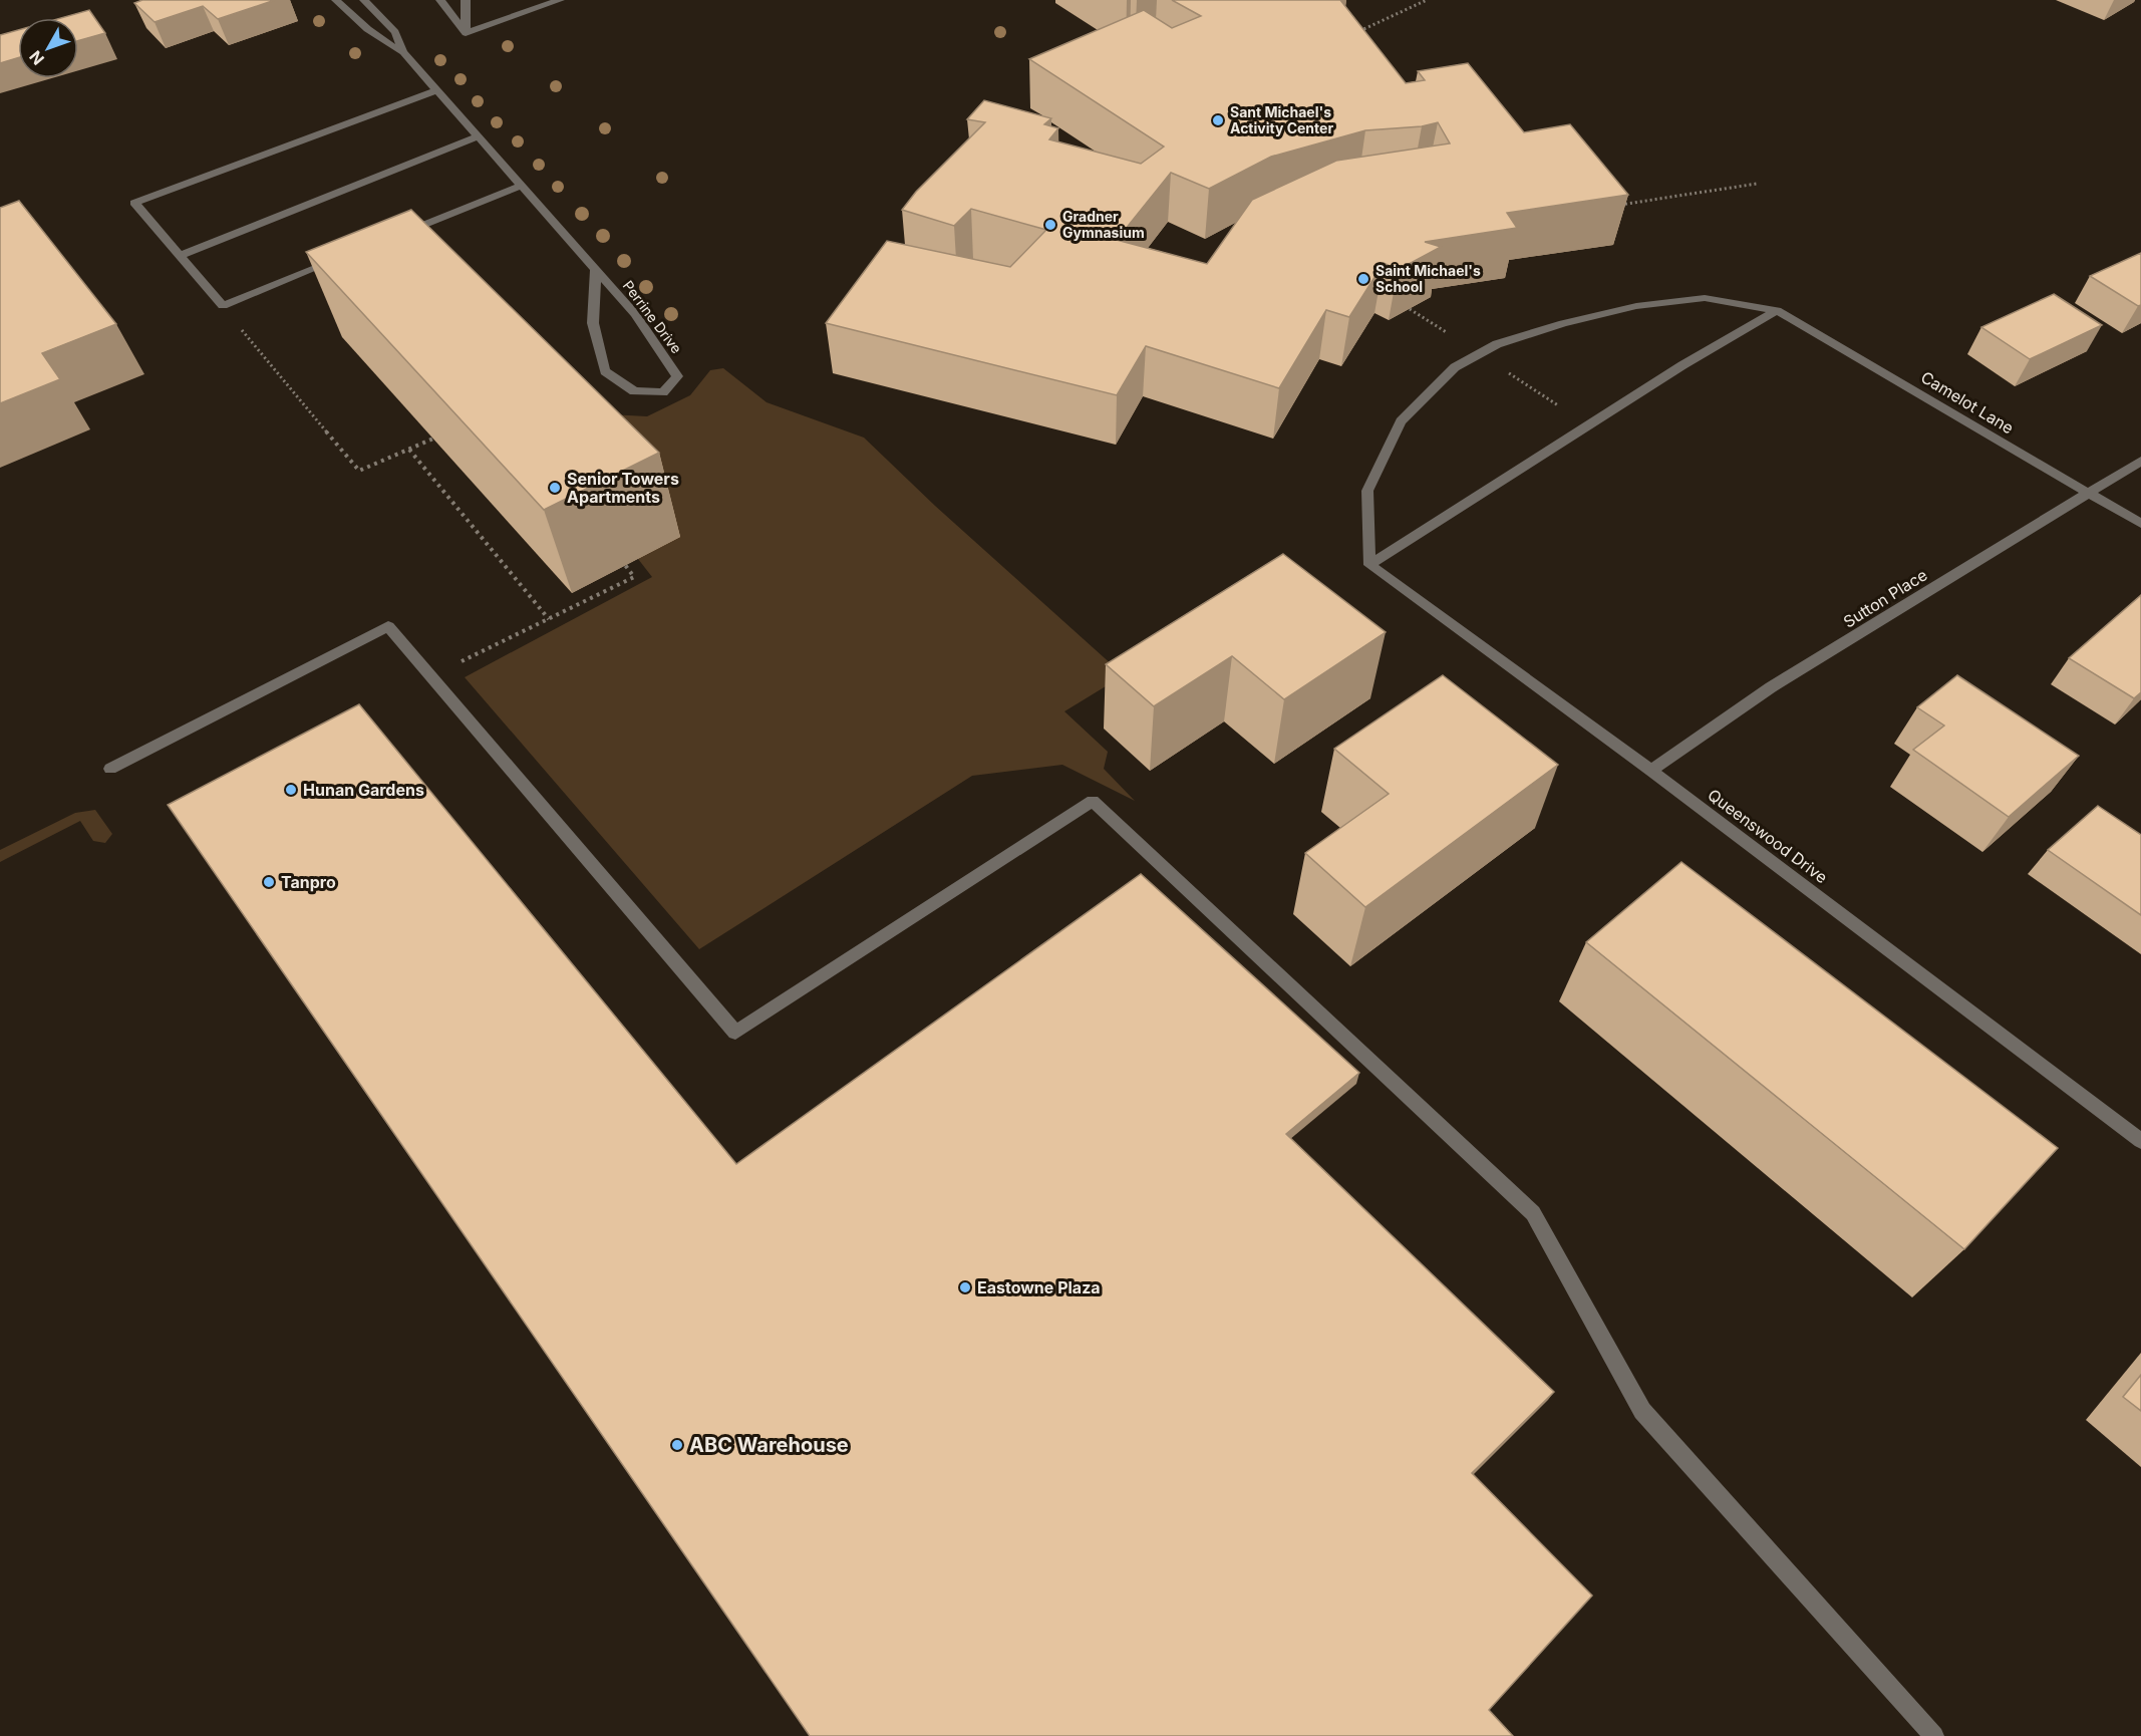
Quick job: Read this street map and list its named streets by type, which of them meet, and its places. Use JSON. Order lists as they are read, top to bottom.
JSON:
{
  "streets": {
    "street": [
      "Perrine Drive",
      "Camelot Lane",
      "Sutton Place",
      "Queenswood Drive"
    ]
  },
  "crossings": [
    ["Camelot Lane", "Sutton Place"],
    ["Sutton Place", "Queenswood Drive"]
  ],
  "places": [
    "Sant Michael's Activity Center",
    "Gradner Gymnasium",
    "Saint Michael's School",
    "Senior Towers Apartments",
    "Hunan Gardens",
    "Tanpro",
    "Eastowne Plaza",
    "ABC Warehouse"
  ],
  "north": "bottom left"
}
